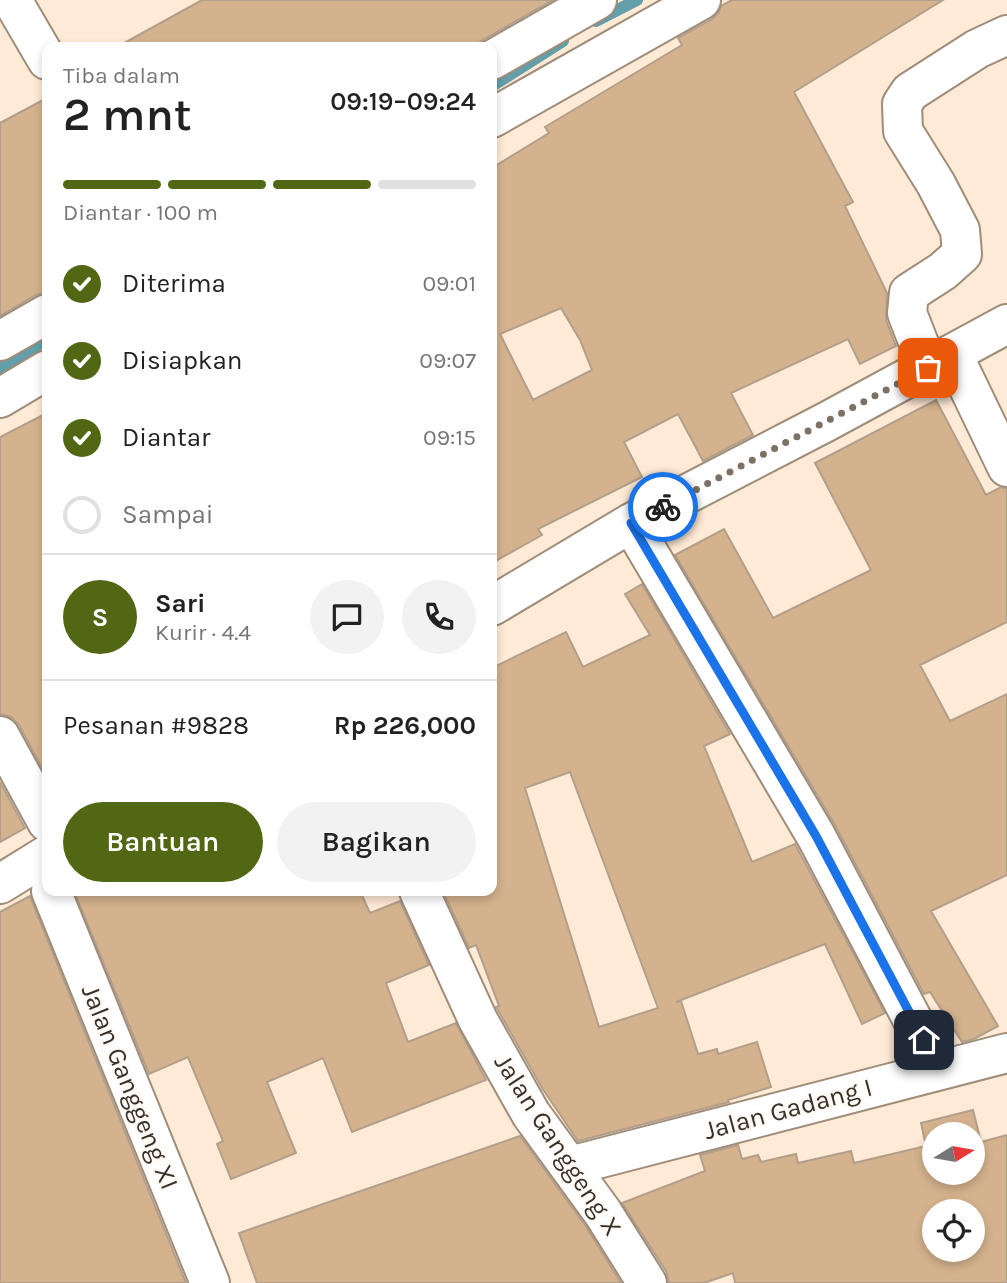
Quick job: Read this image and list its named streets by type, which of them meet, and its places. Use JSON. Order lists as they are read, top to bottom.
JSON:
{
  "streets": {
    "street": ["Jalan Ganggeng XI", "Jalan Gadang I", "Jalan Ganggeng X"]
  },
  "crossings": [
    ["Jalan Gadang I", "Jalan Ganggeng X"]
  ],
  "north": "right",
  "page": {
    "heading": ["2 mnt", "Tiba dalam", "09:19–09:24"],
    "panel": [
      "Sari",
      "Kurir · 4.4",
      "Pesanan #9828",
      "Rp 226,000"
    ],
    "bar": "Diantar · 100 m",
    "list": [
      ["Diterima", "09:01"],
      ["Disiapkan", "09:07"],
      ["Diantar", "09:15"],
      "Sampai"
    ],
    "round": "S",
    "buttons": ["Bantuan", "Bagikan"]
  }
}
